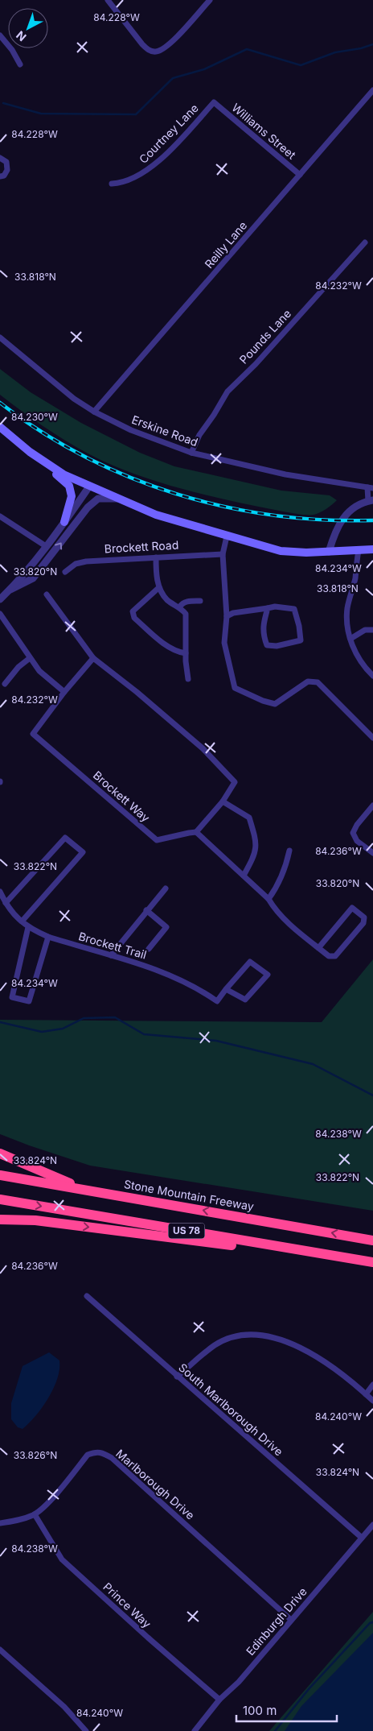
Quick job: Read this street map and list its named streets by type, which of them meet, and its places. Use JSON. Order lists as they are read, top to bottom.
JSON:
{
  "streets": {
    "highway": ["Stone Mountain Freeway", "US 78"],
    "street": [
      "Williams Street",
      "Courtney Lane",
      "Reilly Lane",
      "Pounds Lane",
      "Erskine Road",
      "Brockett Road",
      "Brockett Way",
      "Brockett Trail",
      "South Marlborough Drive",
      "Marlborough Drive",
      "Prince Way",
      "Edinburgh Drive"
    ]
  },
  "crossings": [
    ["Williams Street", "Courtney Lane"],
    ["Williams Street", "Reilly Lane"],
    ["Reilly Lane", "Erskine Road"],
    ["Pounds Lane", "Erskine Road"],
    ["South Marlborough Drive", "Edinburgh Drive"],
    ["Marlborough Drive", "Prince Way"],
    ["Marlborough Drive", "Edinburgh Drive"],
    ["Prince Way", "Edinburgh Drive"]
  ],
  "scale_bar": "100 m",
  "north": "bottom left",
  "coordinates": [
    "84.228°W",
    "33.818°N",
    "84.232°W",
    "84.230°W",
    "84.234°W",
    "33.820°N",
    "84.236°W",
    "33.822°N",
    "84.238°W",
    "33.824°N",
    "84.240°W",
    "33.826°N"
  ]
}
